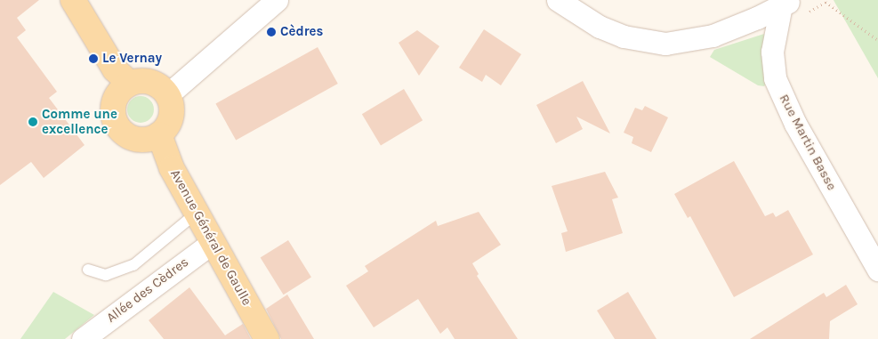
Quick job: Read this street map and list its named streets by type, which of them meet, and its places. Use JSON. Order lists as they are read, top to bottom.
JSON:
{
  "streets": {
    "main road": ["Avenue Général de Gaulle"],
    "street": ["Rue Martin Basse", "Allée des Cèdres"]
  },
  "crossings": [
    ["Avenue Général de Gaulle", "Allée des Cèdres"]
  ],
  "places": ["Cèdres", "Le Vernay", "Comme une excellence"]
}
